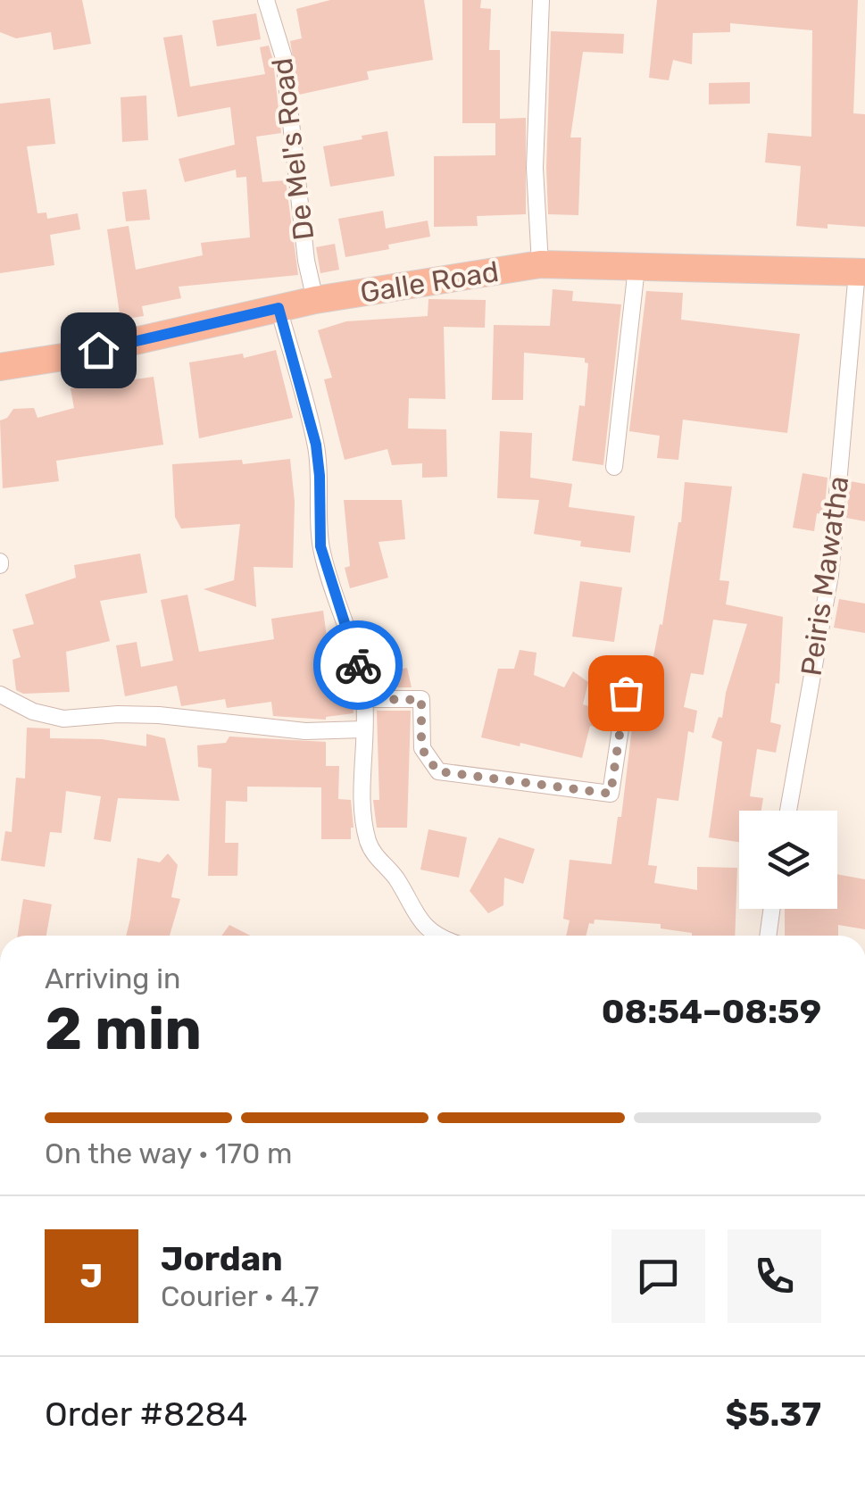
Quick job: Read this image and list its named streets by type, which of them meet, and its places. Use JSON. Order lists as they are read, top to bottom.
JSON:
{
  "streets": {
    "highway": ["Galle Road"],
    "street": ["De Mel's Road", "Peiris Mawatha"]
  },
  "crossings": [
    ["De Mel's Road", "Galle Road"],
    ["Galle Road", "Peiris Mawatha"]
  ],
  "page": {
    "heading": ["2 min", "Arriving in", "08:54–08:59"],
    "panel": [
      "Jordan",
      "Courier · 4.7",
      "Order #8284",
      "$5.37"
    ],
    "bar": "On the way · 170 m",
    "round": "J"
  }
}
